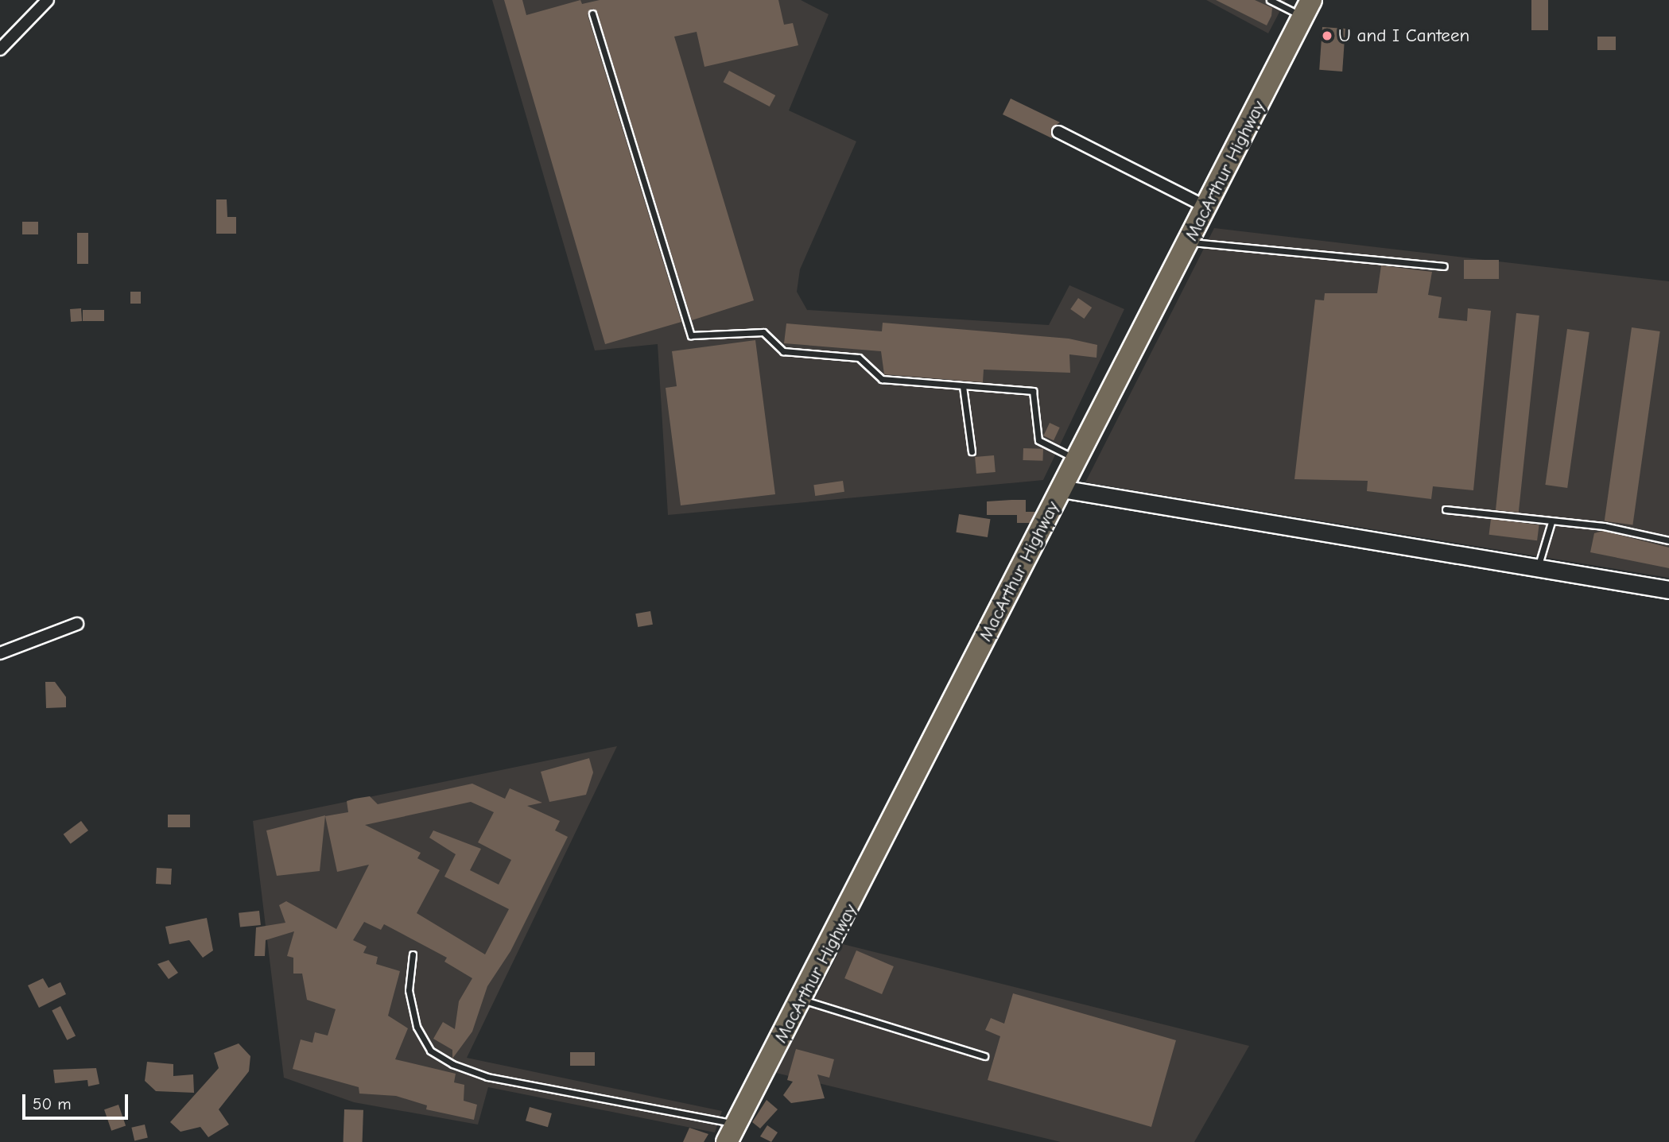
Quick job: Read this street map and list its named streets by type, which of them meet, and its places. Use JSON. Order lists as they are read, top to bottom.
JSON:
{
  "streets": {
    "highway": ["MacArthur Highway"]
  },
  "places": ["U and I Canteen"],
  "scale_bar": "50 m"
}
